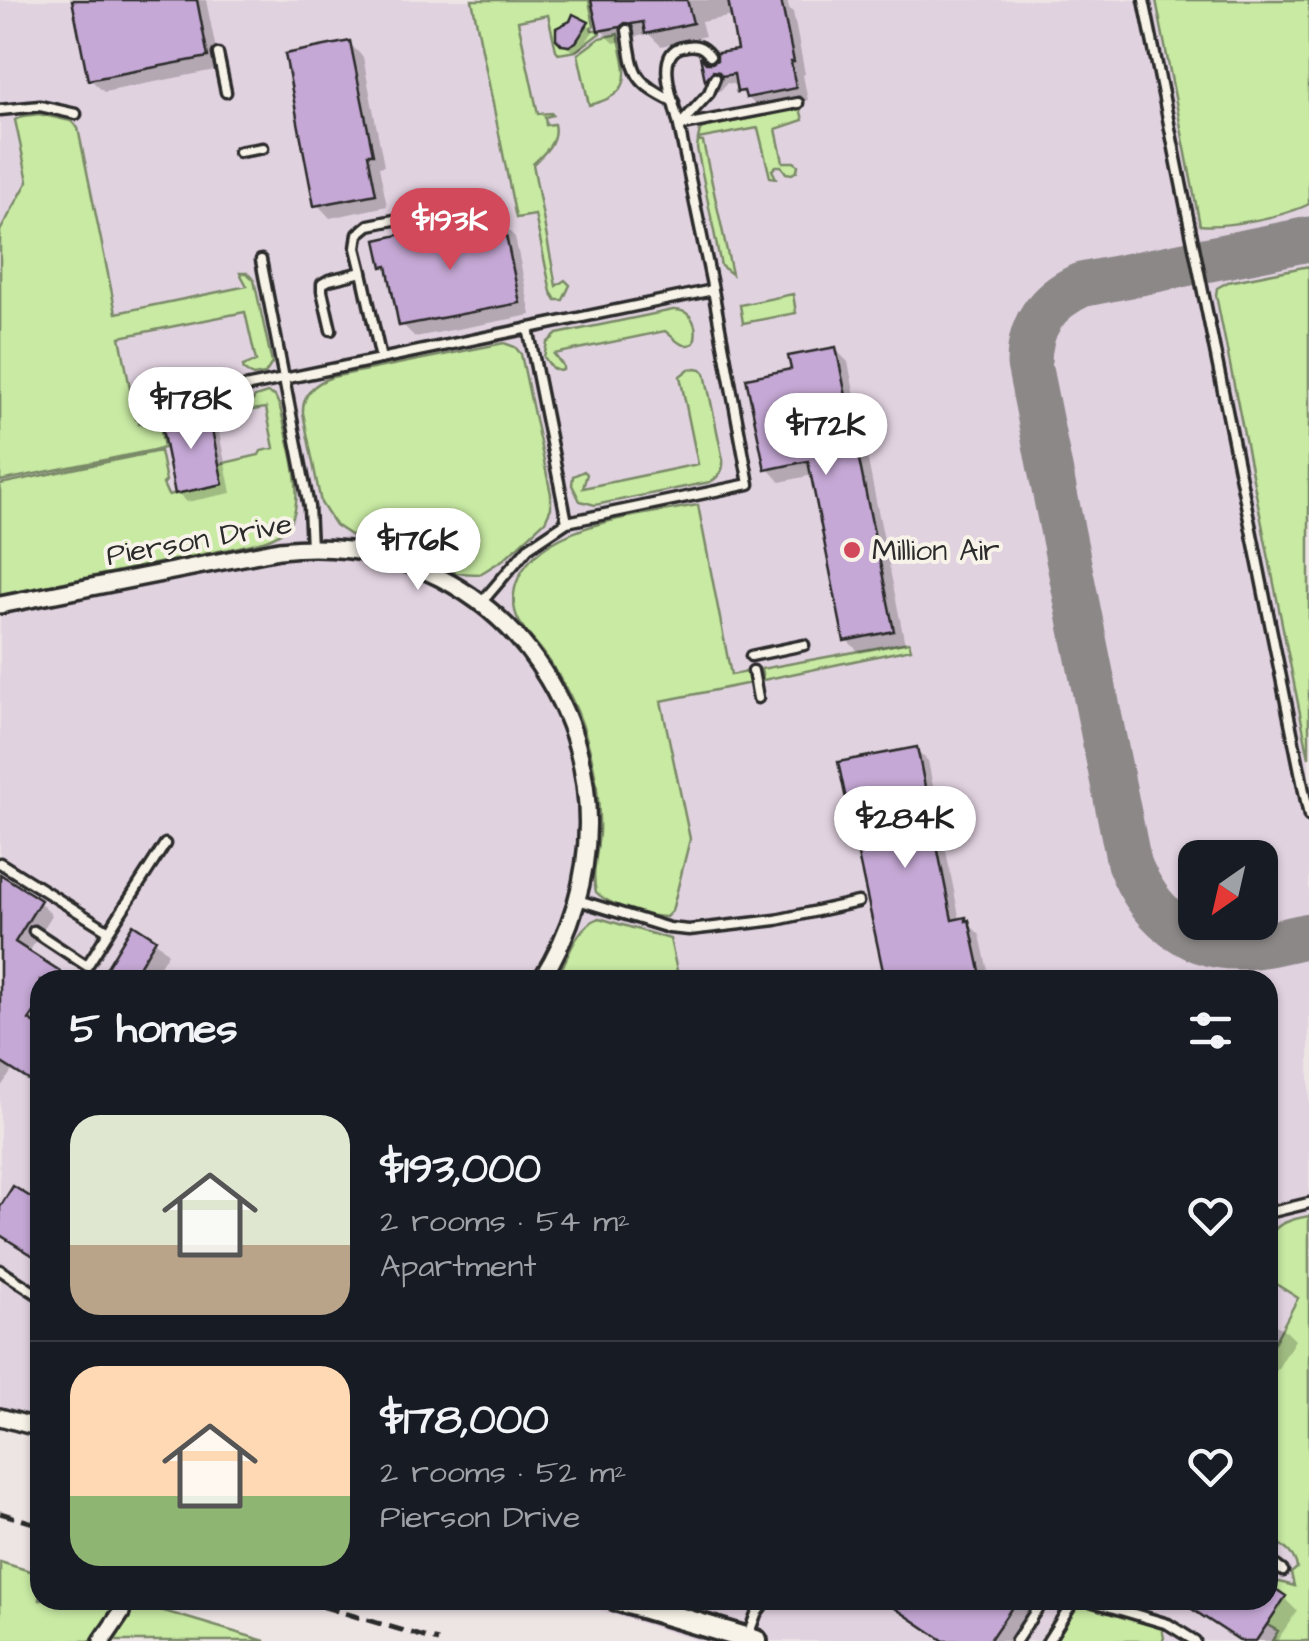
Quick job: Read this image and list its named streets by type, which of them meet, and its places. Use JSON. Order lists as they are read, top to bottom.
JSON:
{
  "streets": {
    "street": ["Pierson Drive"]
  },
  "places": ["Million Air"],
  "north": "bottom left",
  "page": {
    "price": [
      "$193K",
      "$178K",
      "$172K",
      "$176K",
      "$284K"
    ],
    "heading": "5 homes",
    "list": [
      {
        "name": "$193,000",
        "note": "2 rooms · 54 m² · Apartment"
      },
      {
        "name": "$178,000",
        "note": "2 rooms · 52 m² · Pierson Drive"
      }
    ]
  }
}
